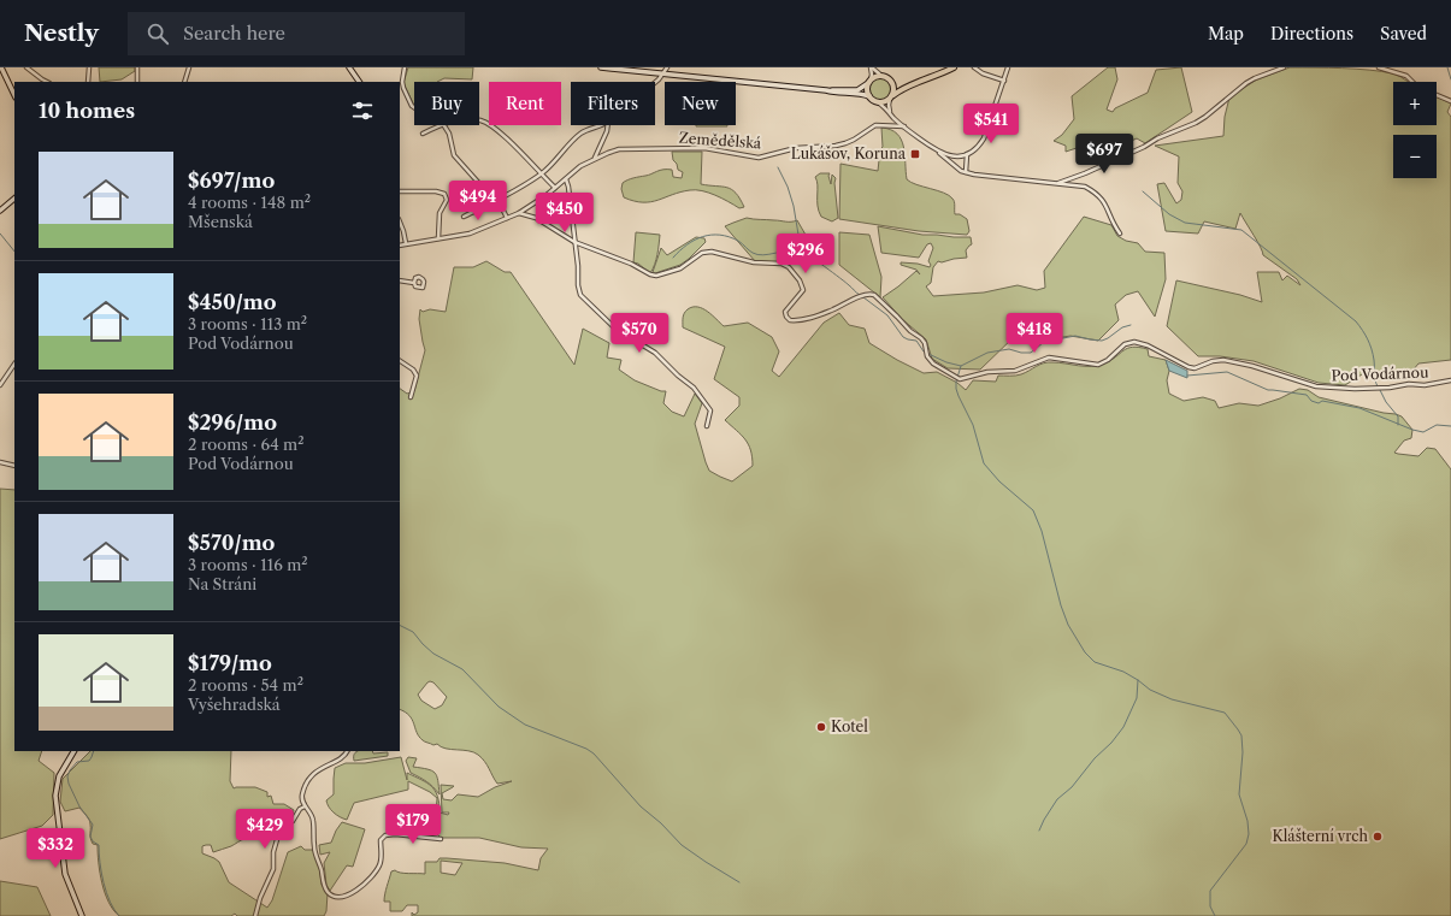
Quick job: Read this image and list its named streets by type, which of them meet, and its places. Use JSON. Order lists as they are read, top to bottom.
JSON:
{
  "streets": {
    "street": ["Zemědělská", "Pod Vodárnou"]
  },
  "crossings": [
    ["Zemědělská", "Pod Vodárnou"]
  ],
  "places": {
    "transit": ["Lukášov, Koruna"],
    "other": ["Kotel", "Klášterní vrch"]
  },
  "page": {
    "header": "Nestly",
    "search": "Search here",
    "nav": ["Map", "Directions", "Saved"],
    "map_buttons": ["+", "−"],
    "chip": [
      "Buy",
      "Rent",
      "Filters",
      "New"
    ],
    "heading": "10 homes",
    "price": [
      "$541",
      "$697",
      "$494",
      "$450",
      "$296",
      "$570",
      "$418",
      "$179",
      "$429",
      "$332"
    ],
    "list": [
      {
        "name": "$697/mo",
        "note": "4 rooms · 148 m² · Mšenská"
      },
      {
        "name": "$450/mo",
        "note": "3 rooms · 113 m² · Pod Vodárnou"
      },
      {
        "name": "$296/mo",
        "note": "2 rooms · 64 m² · Pod Vodárnou"
      },
      {
        "name": "$570/mo",
        "note": "3 rooms · 116 m² · Na Stráni"
      },
      {
        "name": "$179/mo",
        "note": "2 rooms · 54 m² · Vyšehradská"
      }
    ]
  }
}
